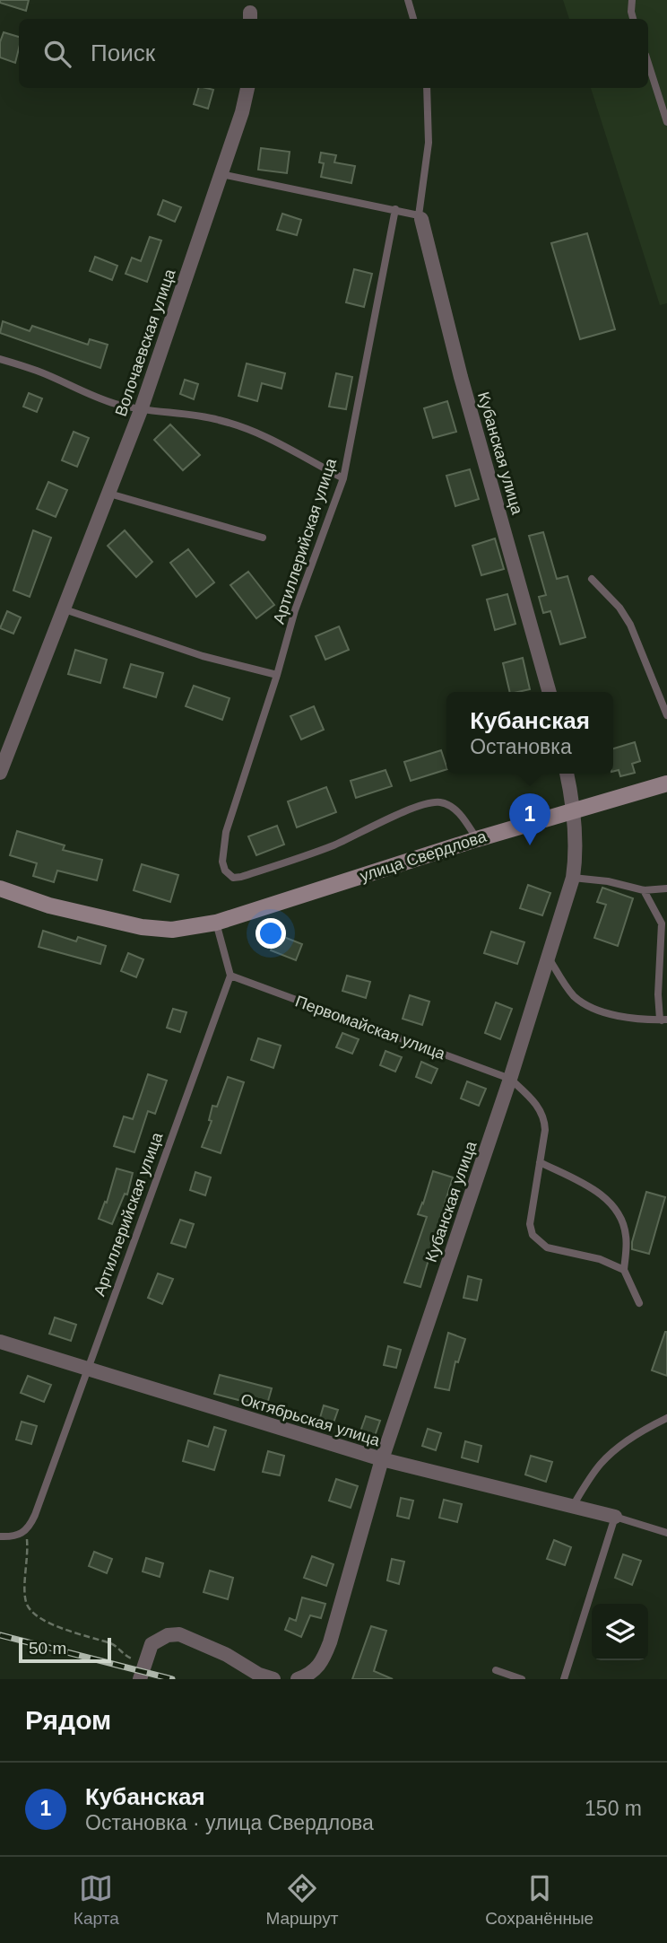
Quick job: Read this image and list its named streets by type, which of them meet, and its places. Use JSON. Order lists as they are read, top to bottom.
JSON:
{
  "streets": {
    "main road": ["улица Свердлова"],
    "street": ["Волочаевская улица", "Кубанская улица", "Октябрьская улица"],
    "lane": ["Артиллерийская улица", "Первомайская улица"]
  },
  "crossings": [
    ["Кубанская улица", "улица Свердлова"],
    ["Кубанская улица", "Первомайская улица"],
    ["Кубанская улица", "Октябрьская улица"],
    ["Артиллерийская улица", "улица Свердлова"],
    ["Артиллерийская улица", "Первомайская улица"],
    ["Артиллерийская улица", "Октябрьская улица"]
  ],
  "scale_bar": "50 m",
  "page": {
    "search": "Поиск",
    "popup": ["Кубанская", "Остановка"],
    "pins": "1",
    "scale": "50 m",
    "heading": "Рядом",
    "list": [
      {
        "mark": "1",
        "name": "Кубанская",
        "note": "Остановка · улица Свердлова",
        "value": "150 m"
      }
    ],
    "nav": ["Карта", "Маршрут", "Сохранённые"]
  }
}
